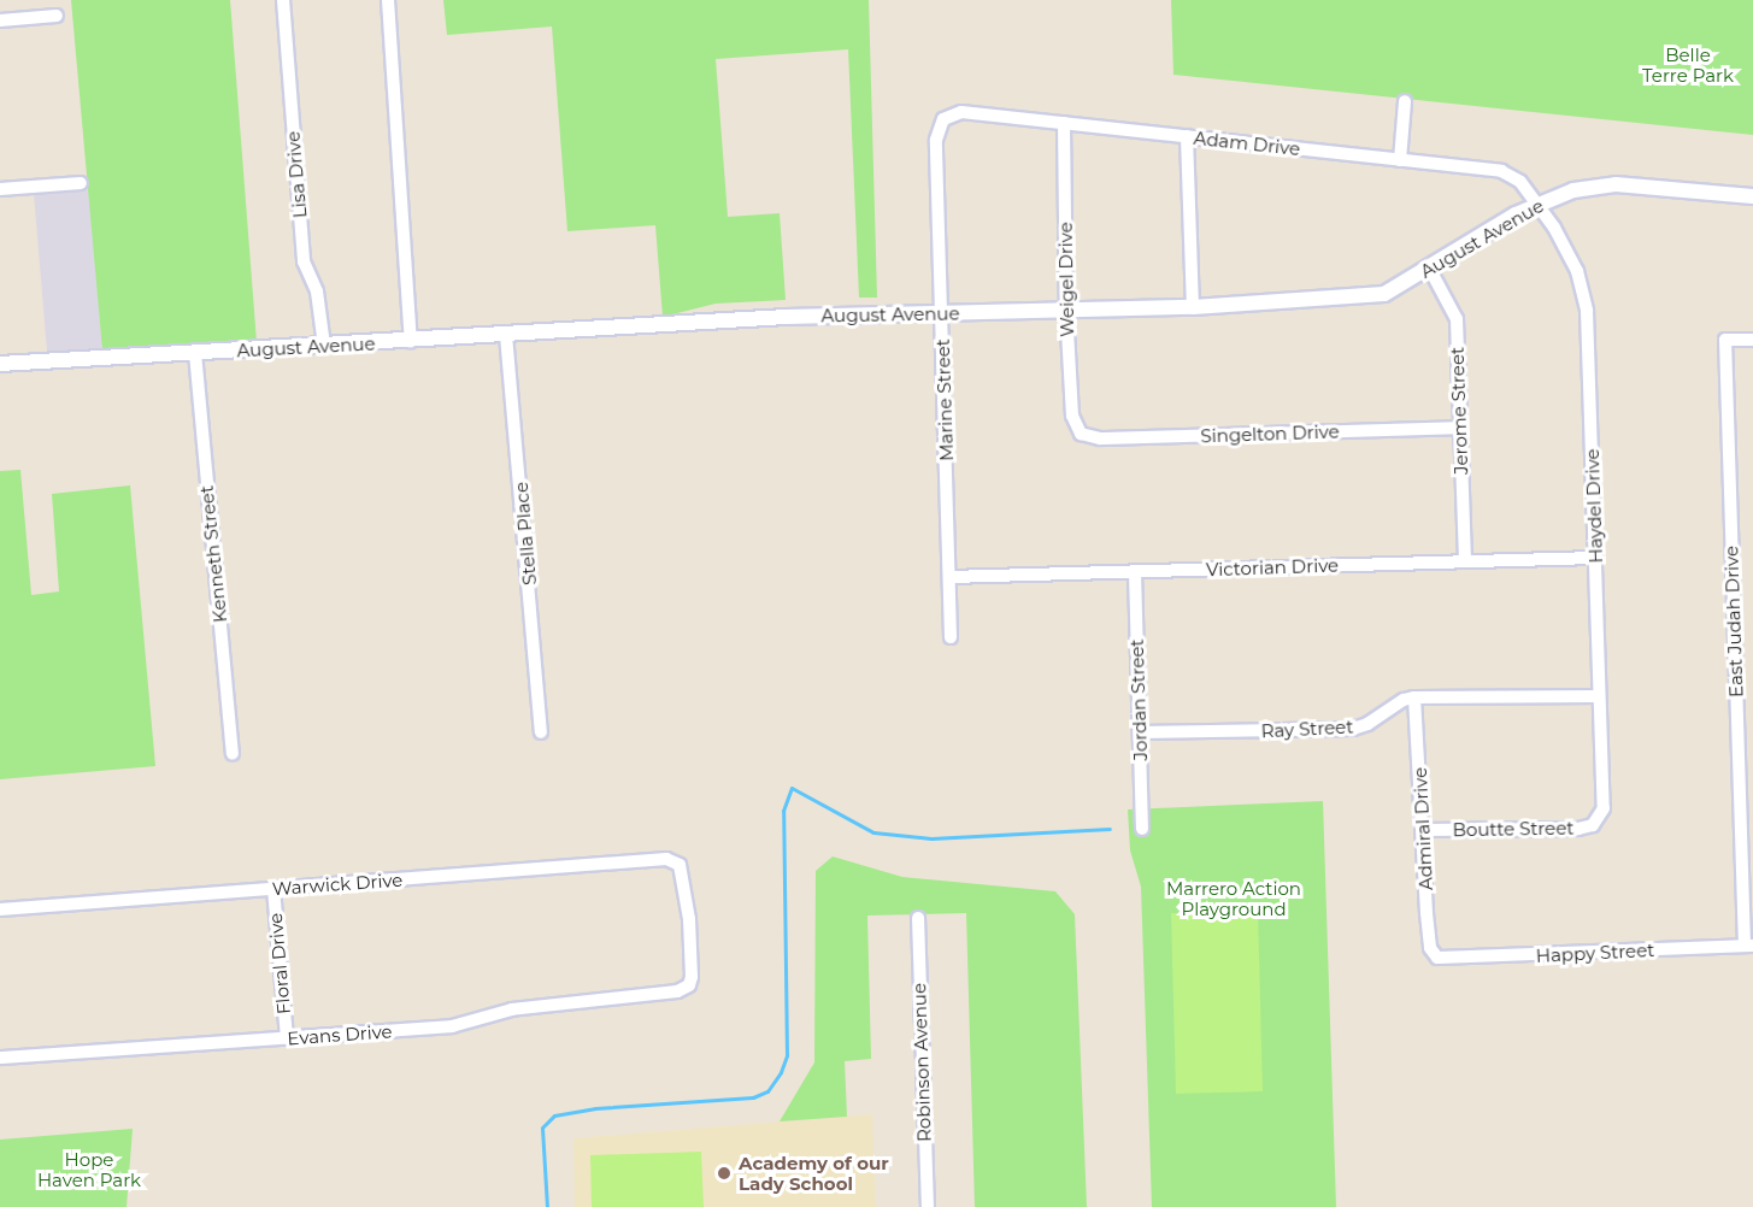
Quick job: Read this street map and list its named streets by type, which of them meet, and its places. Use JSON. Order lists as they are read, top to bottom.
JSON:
{
  "streets": {
    "street": [
      "Adam Drive",
      "Lisa Drive",
      "August Avenue",
      "Weigel Drive",
      "Marine Street",
      "Jerome Street",
      "Singelton Drive",
      "Haydel Drive",
      "Stella Place",
      "Kenneth Street",
      "Victorian Drive",
      "East Judah Drive",
      "Jordan Street",
      "Ray Street",
      "Admiral Drive",
      "Boutte Street",
      "Warwick Drive",
      "Happy Street",
      "Floral Drive",
      "Evans Drive",
      "Robinson Avenue"
    ]
  },
  "crossings": [
    ["Adam Drive", "August Avenue"],
    ["Adam Drive", "Weigel Drive"],
    ["Adam Drive", "Marine Street"],
    ["Adam Drive", "Haydel Drive"],
    ["Lisa Drive", "August Avenue"],
    ["August Avenue", "Weigel Drive"],
    ["August Avenue", "Marine Street"],
    ["August Avenue", "Jerome Street"],
    ["August Avenue", "Haydel Drive"],
    ["August Avenue", "Stella Place"],
    ["August Avenue", "Kenneth Street"],
    ["Weigel Drive", "Singelton Drive"],
    ["Marine Street", "Victorian Drive"],
    ["Jerome Street", "Singelton Drive"],
    ["Jerome Street", "Victorian Drive"],
    ["Haydel Drive", "Victorian Drive"],
    ["Haydel Drive", "Ray Street"],
    ["Haydel Drive", "Boutte Street"],
    ["Victorian Drive", "Jordan Street"],
    ["East Judah Drive", "Happy Street"],
    ["Jordan Street", "Ray Street"],
    ["Ray Street", "Admiral Drive"],
    ["Admiral Drive", "Boutte Street"],
    ["Admiral Drive", "Happy Street"],
    ["Warwick Drive", "Floral Drive"],
    ["Warwick Drive", "Evans Drive"],
    ["Floral Drive", "Evans Drive"]
  ],
  "parks": ["Belle Terre Park", "Marrero Action Playground", "Hope Haven Park"],
  "places": ["Academy of our Lady School"]
}
